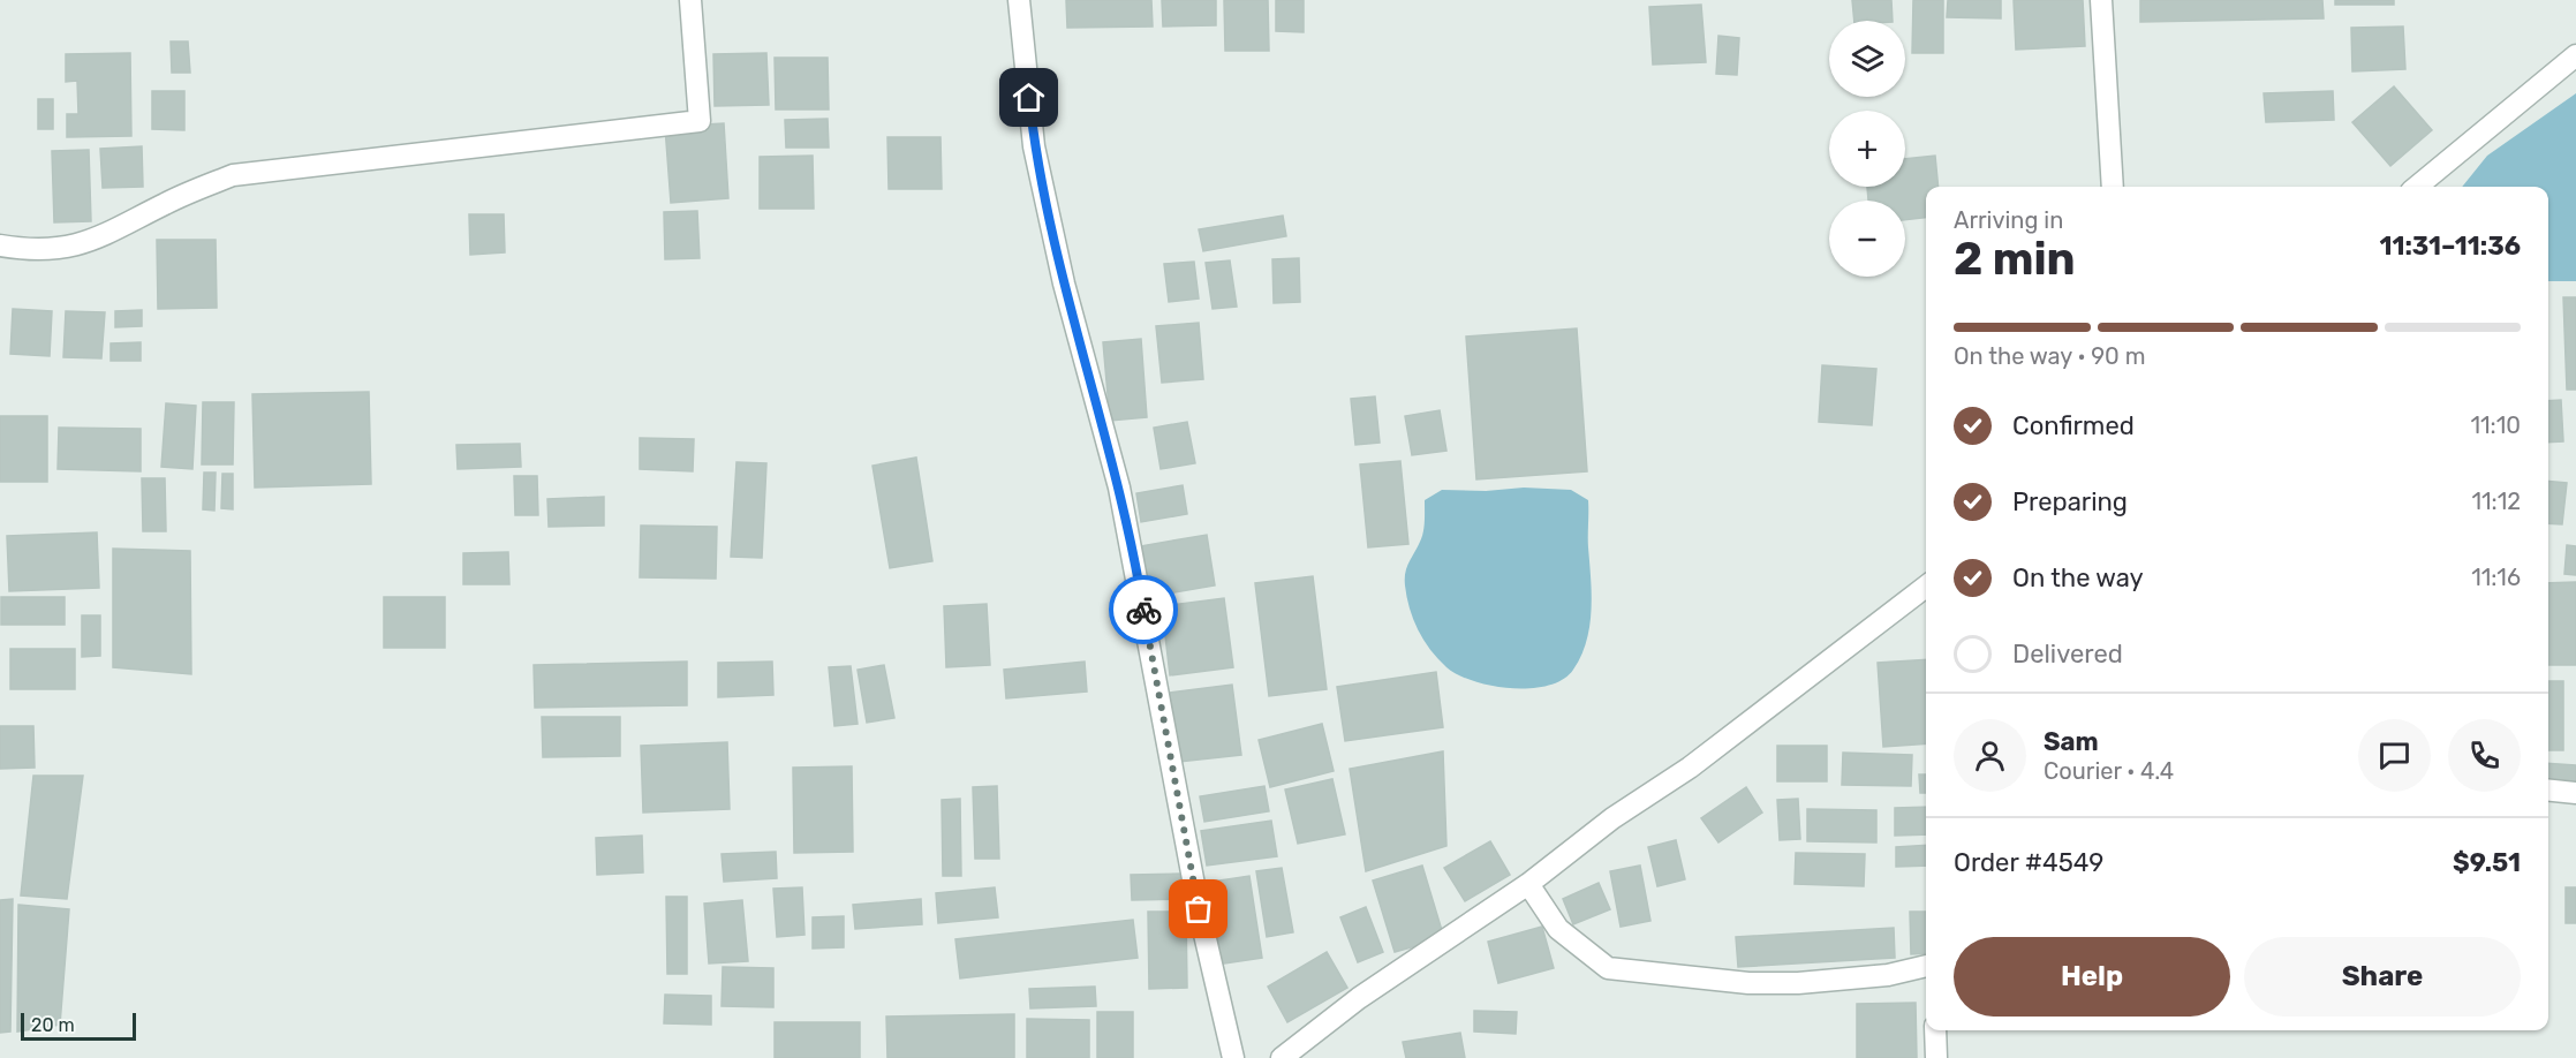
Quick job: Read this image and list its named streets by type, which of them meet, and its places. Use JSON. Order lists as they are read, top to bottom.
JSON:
{
  "scale_bar": "20 m",
  "page": {
    "map_buttons": ["+", "−"],
    "heading": ["2 min", "Arriving in", "11:31–11:36"],
    "panel": [
      "Sam",
      "Courier · 4.4",
      "Order #4549",
      "$9.51"
    ],
    "bar": "On the way · 90 m",
    "list": [
      ["Confirmed", "11:10"],
      ["Preparing", "11:12"],
      ["On the way", "11:16"],
      "Delivered"
    ],
    "buttons": ["Help", "Share"],
    "scale": "20 m"
  }
}
